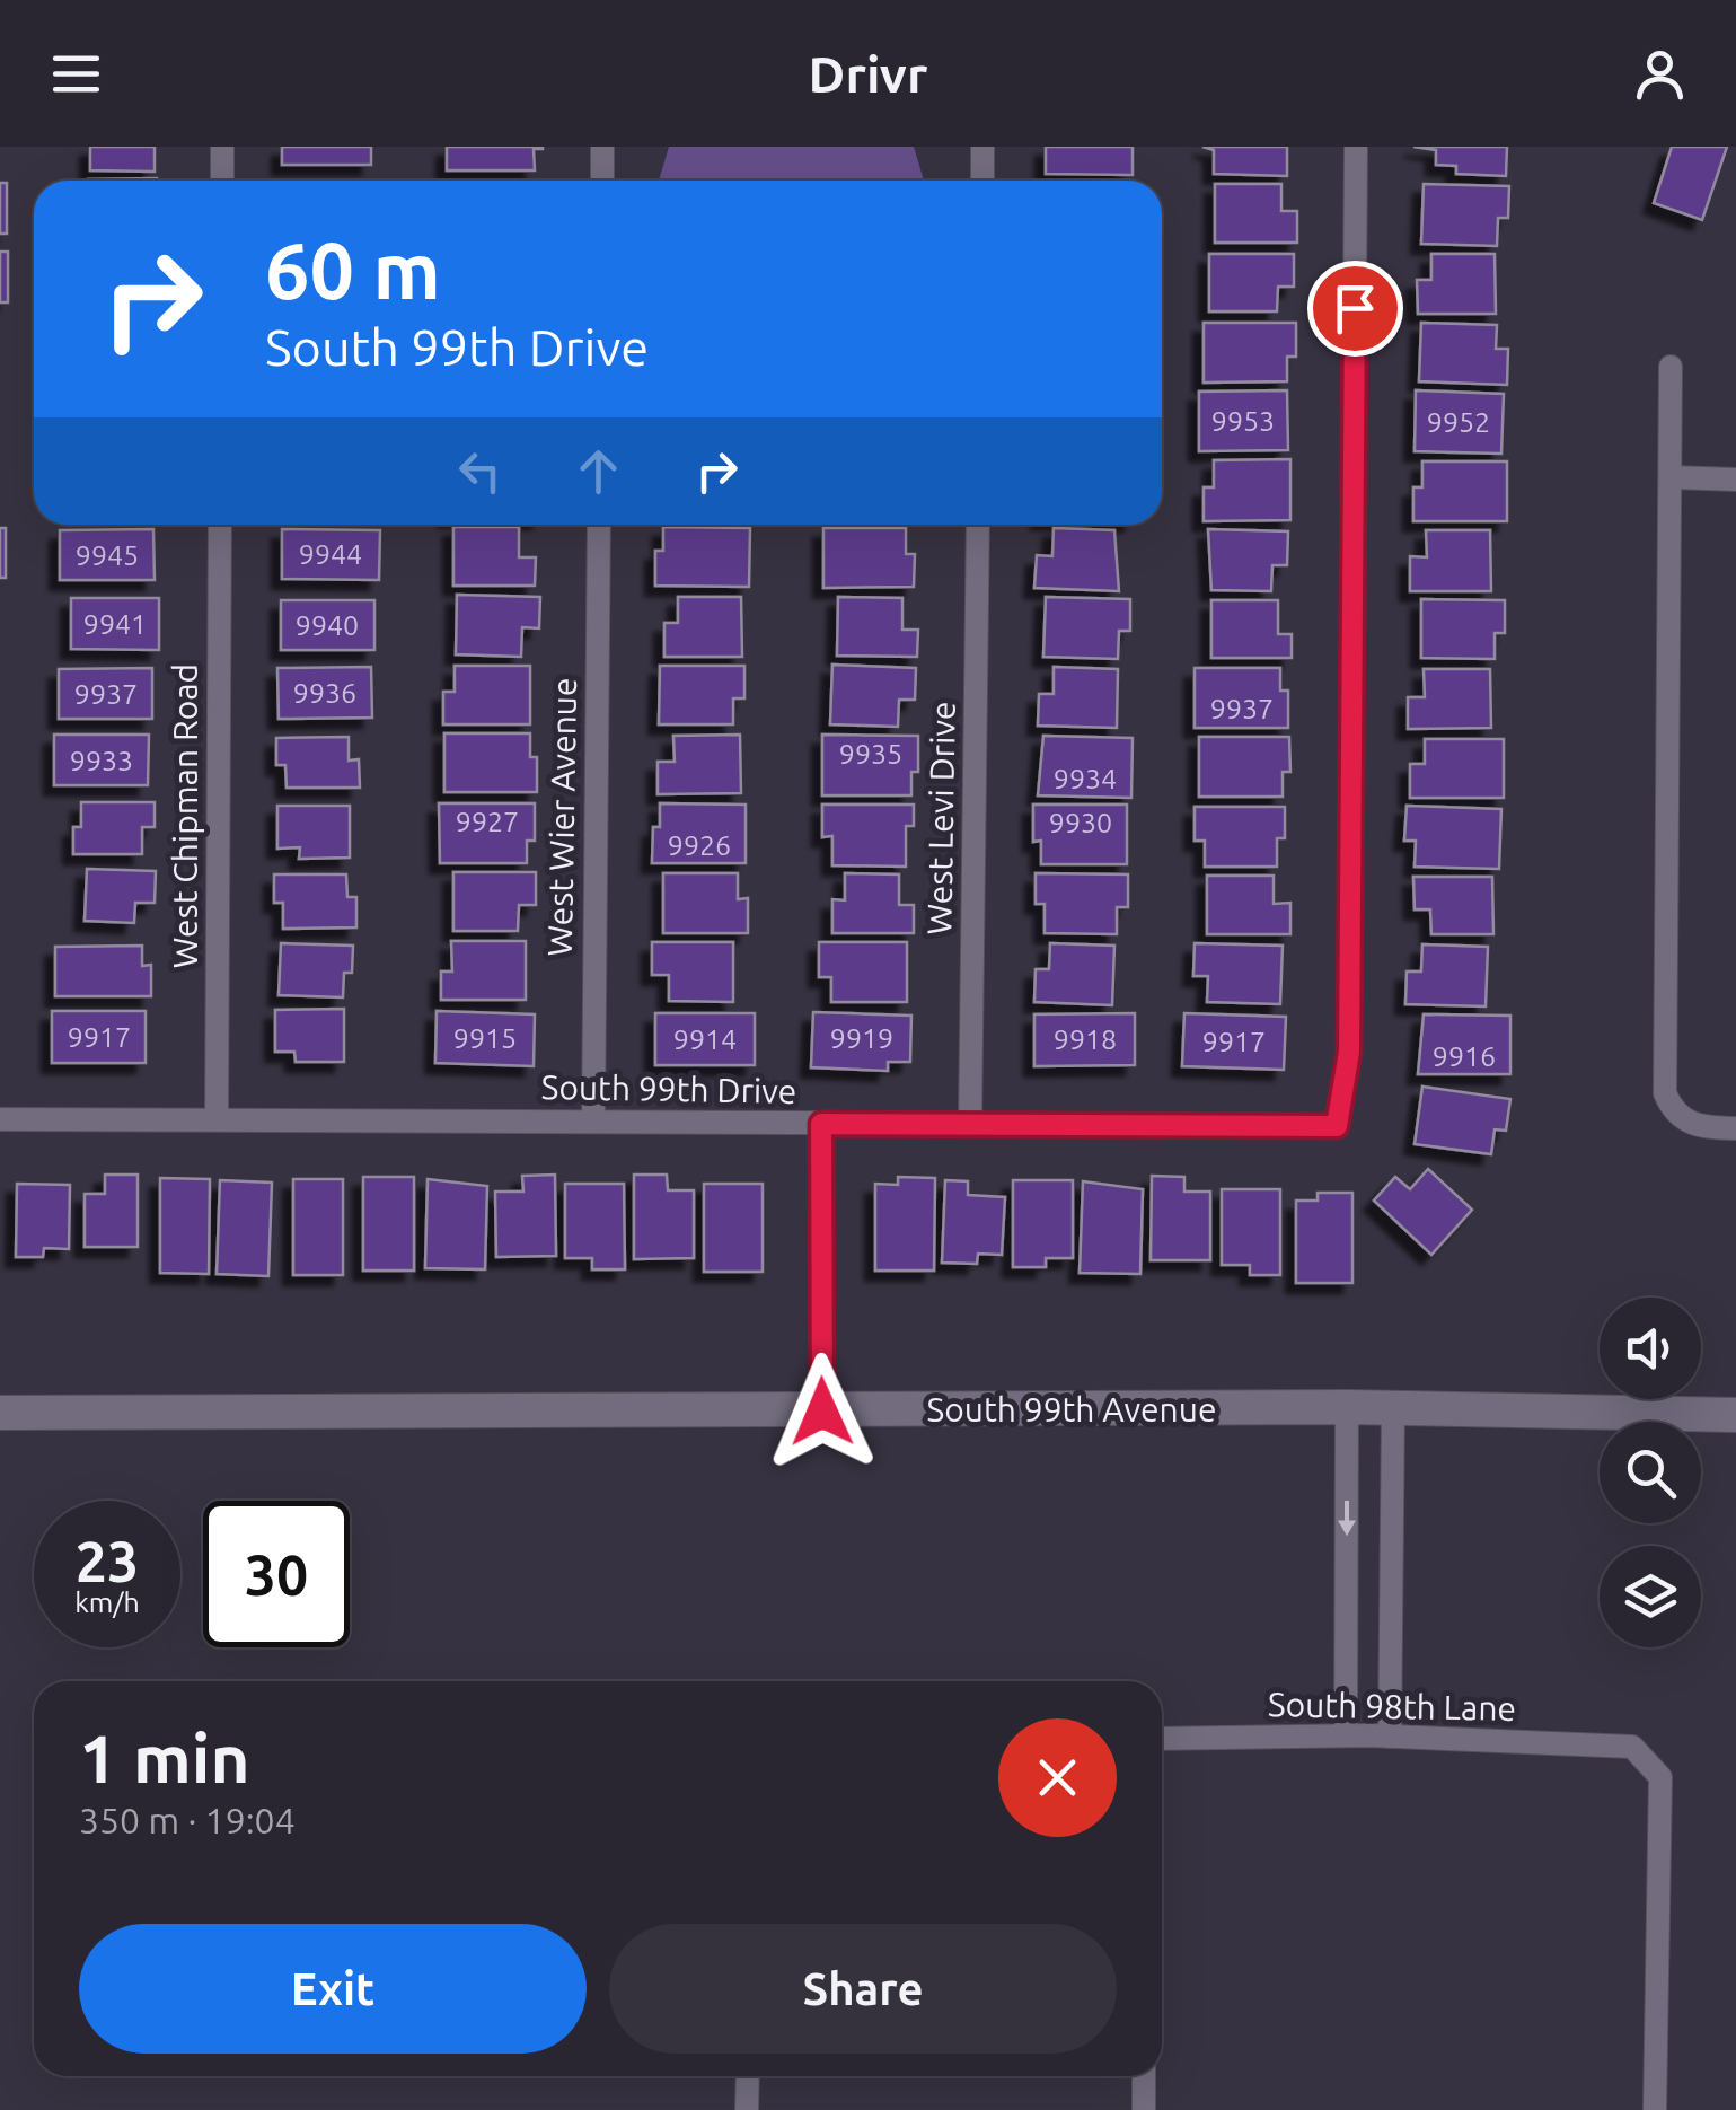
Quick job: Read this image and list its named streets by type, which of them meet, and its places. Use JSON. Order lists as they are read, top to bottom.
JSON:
{
  "streets": {
    "main road": ["South 99th Avenue"],
    "street": [
      "West Chipman Road",
      "West Wier Avenue",
      "West Levi Drive",
      "South 99th Drive",
      "South 98th Lane"
    ]
  },
  "crossings": [
    ["West Chipman Road", "South 99th Drive"],
    ["West Wier Avenue", "South 99th Drive"],
    ["West Levi Drive", "South 99th Drive"]
  ],
  "house_numbers": [
    "9953",
    "9952",
    "9944",
    "9945",
    "9941",
    "9940",
    "9936",
    "9937",
    "9937",
    "9935",
    "9933",
    "9934",
    "9927",
    "9930",
    "9926",
    "9917",
    "9915",
    "9919",
    "9914",
    "9918",
    "9917",
    "9916"
  ],
  "page": {
    "header": "Drivr",
    "turn": ["60 m", "South 99th Drive"],
    "speed": "23 km/h",
    "limit": "30",
    "heading": ["1 min", "350 m · 19:04"],
    "buttons": ["Exit", "Share"]
  }
}
